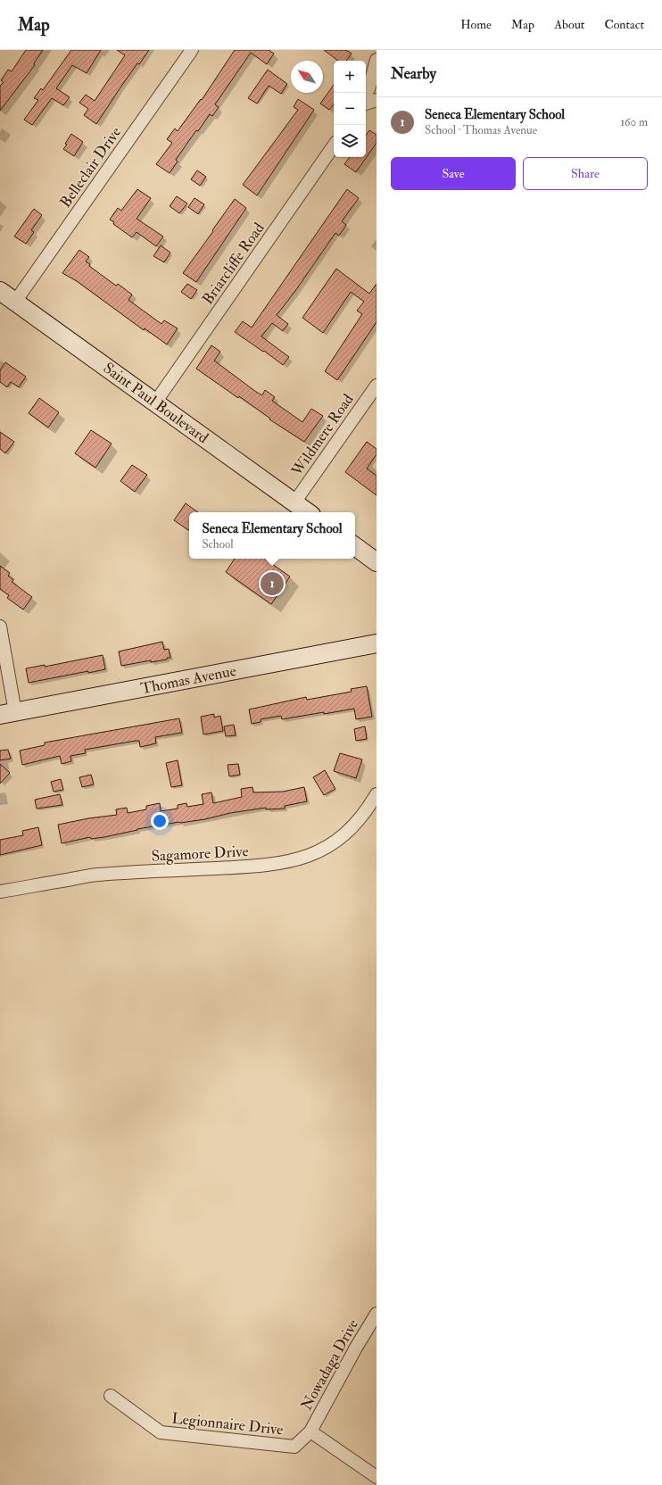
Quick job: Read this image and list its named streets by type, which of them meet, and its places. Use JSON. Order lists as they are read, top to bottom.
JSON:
{
  "streets": {
    "street": [
      "Belleclair Drive",
      "Briarcliffe Road",
      "Saint Paul Boulevard",
      "Wildmere Road",
      "Thomas Avenue",
      "Sagamore Drive",
      "Nowadaga Drive",
      "Legionnaire Drive"
    ]
  },
  "crossings": [
    ["Belleclair Drive", "Saint Paul Boulevard"],
    ["Briarcliffe Road", "Saint Paul Boulevard"],
    ["Saint Paul Boulevard", "Wildmere Road"],
    ["Nowadaga Drive", "Legionnaire Drive"]
  ],
  "north": "top left",
  "page": {
    "header": "Map",
    "nav": [
      "Home",
      "Map",
      "About",
      "Contact"
    ],
    "heading": "Nearby",
    "map_buttons": ["+", "−"],
    "list": [
      {
        "mark": "1",
        "name": "Seneca Elementary School",
        "note": "School · Thomas Avenue",
        "value": "160 m"
      }
    ],
    "buttons": ["Save", "Share"],
    "popup": ["Seneca Elementary School", "School"],
    "pins": "1"
  }
}
